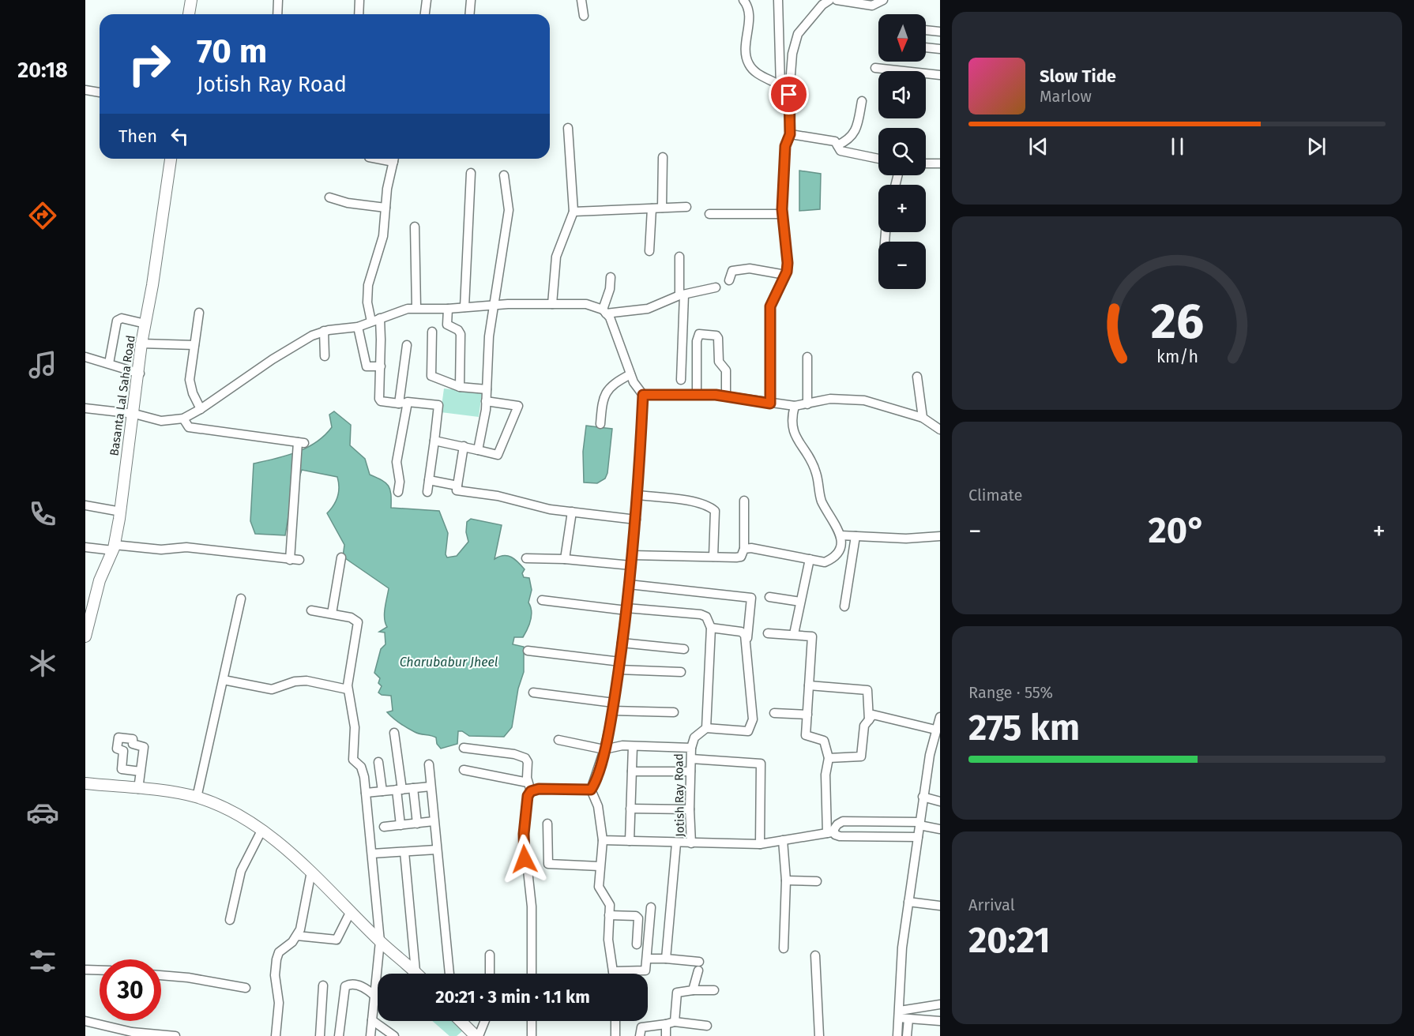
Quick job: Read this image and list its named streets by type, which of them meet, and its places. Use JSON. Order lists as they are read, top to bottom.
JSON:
{
  "streets": {
    "main road": ["Basanta Lal Saha Road"],
    "street": ["Jotish Ray Road"]
  },
  "water": ["Charubabur Jheel"],
  "north": "bottom",
  "page": {
    "tabs": "20:18",
    "map_buttons": ["+", "−"],
    "turn": ["70 m", "Jotish Ray Road"],
    "song": ["Slow Tide", "Marlow"],
    "then": "Then",
    "tile": [
      "Climate",
      ["Range · 55%", "275 km"],
      ["Arrival", "20:21"]
    ],
    "heat": ["−", "20°", "+"],
    "limit": "30",
    "trip": "20:21 · 3 min · 1.1 km",
    "gauge": ["26", "km/h"]
  }
}
